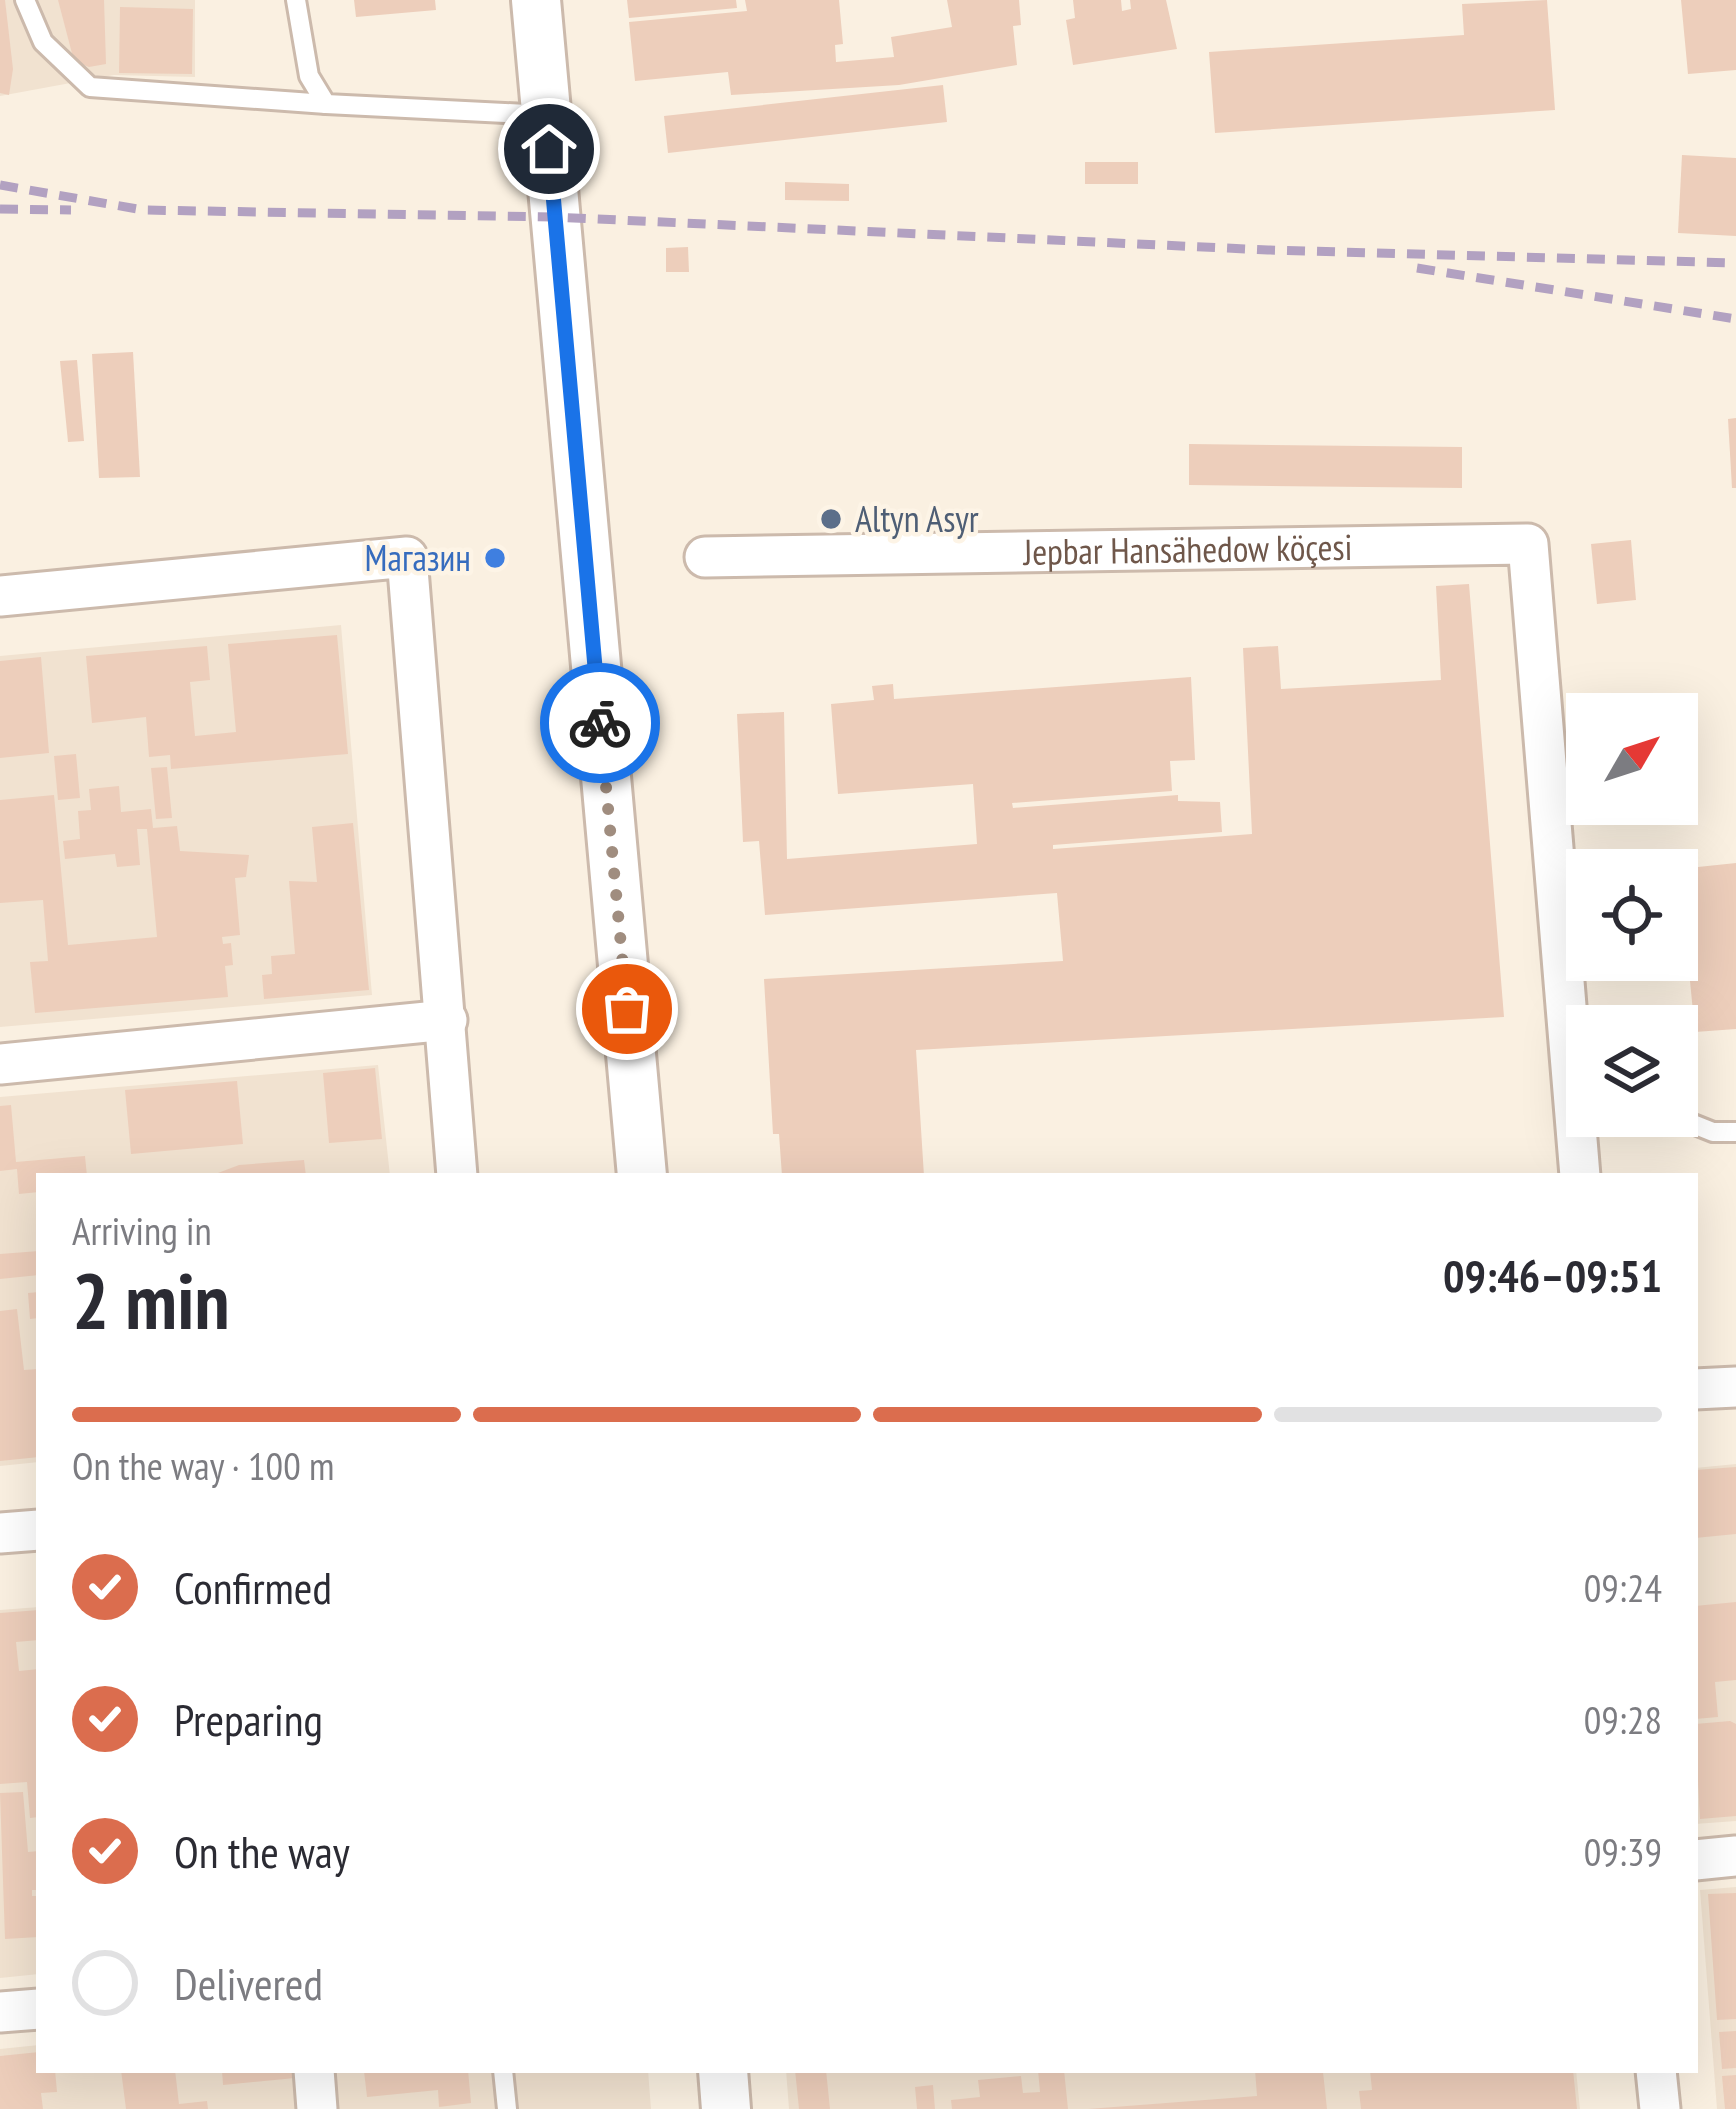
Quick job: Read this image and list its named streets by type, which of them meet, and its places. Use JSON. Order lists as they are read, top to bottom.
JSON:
{
  "streets": {
    "street": ["Jepbar Hansähedow köçesi"]
  },
  "places": ["Altyn Asyr", "Магазин"],
  "north": "top right",
  "page": {
    "heading": ["2 min", "Arriving in", "09:46–09:51"],
    "bar": "On the way · 100 m",
    "list": [
      ["Confirmed", "09:24"],
      ["Preparing", "09:28"],
      ["On the way", "09:39"],
      "Delivered"
    ]
  }
}
